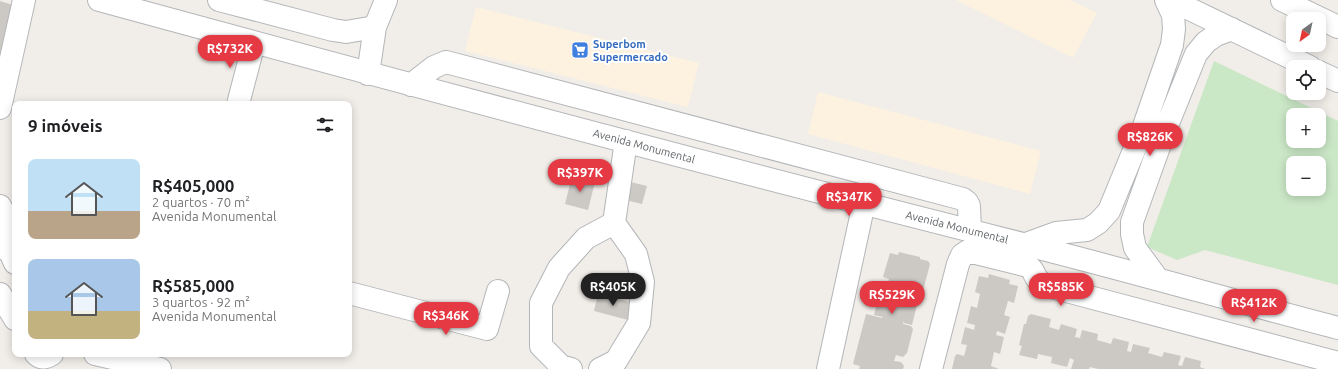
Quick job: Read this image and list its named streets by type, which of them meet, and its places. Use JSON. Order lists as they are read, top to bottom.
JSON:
{
  "streets": {
    "street": ["Avenida Monumental"]
  },
  "places": {
    "supermarket": ["Superbom Supermercado"]
  },
  "north": "bottom left",
  "page": {
    "map_buttons": ["+", "−"],
    "price": [
      "R$732K",
      "R$826K",
      "R$397K",
      "R$347K",
      "R$405K",
      "R$585K",
      "R$529K",
      "R$412K",
      "R$346K"
    ],
    "heading": "9 imóveis",
    "list": [
      {
        "name": "R$405,000",
        "note": "2 quartos · 70 m² · Avenida Monumental"
      },
      {
        "name": "R$585,000",
        "note": "3 quartos · 92 m² · Avenida Monumental"
      }
    ]
  }
}
